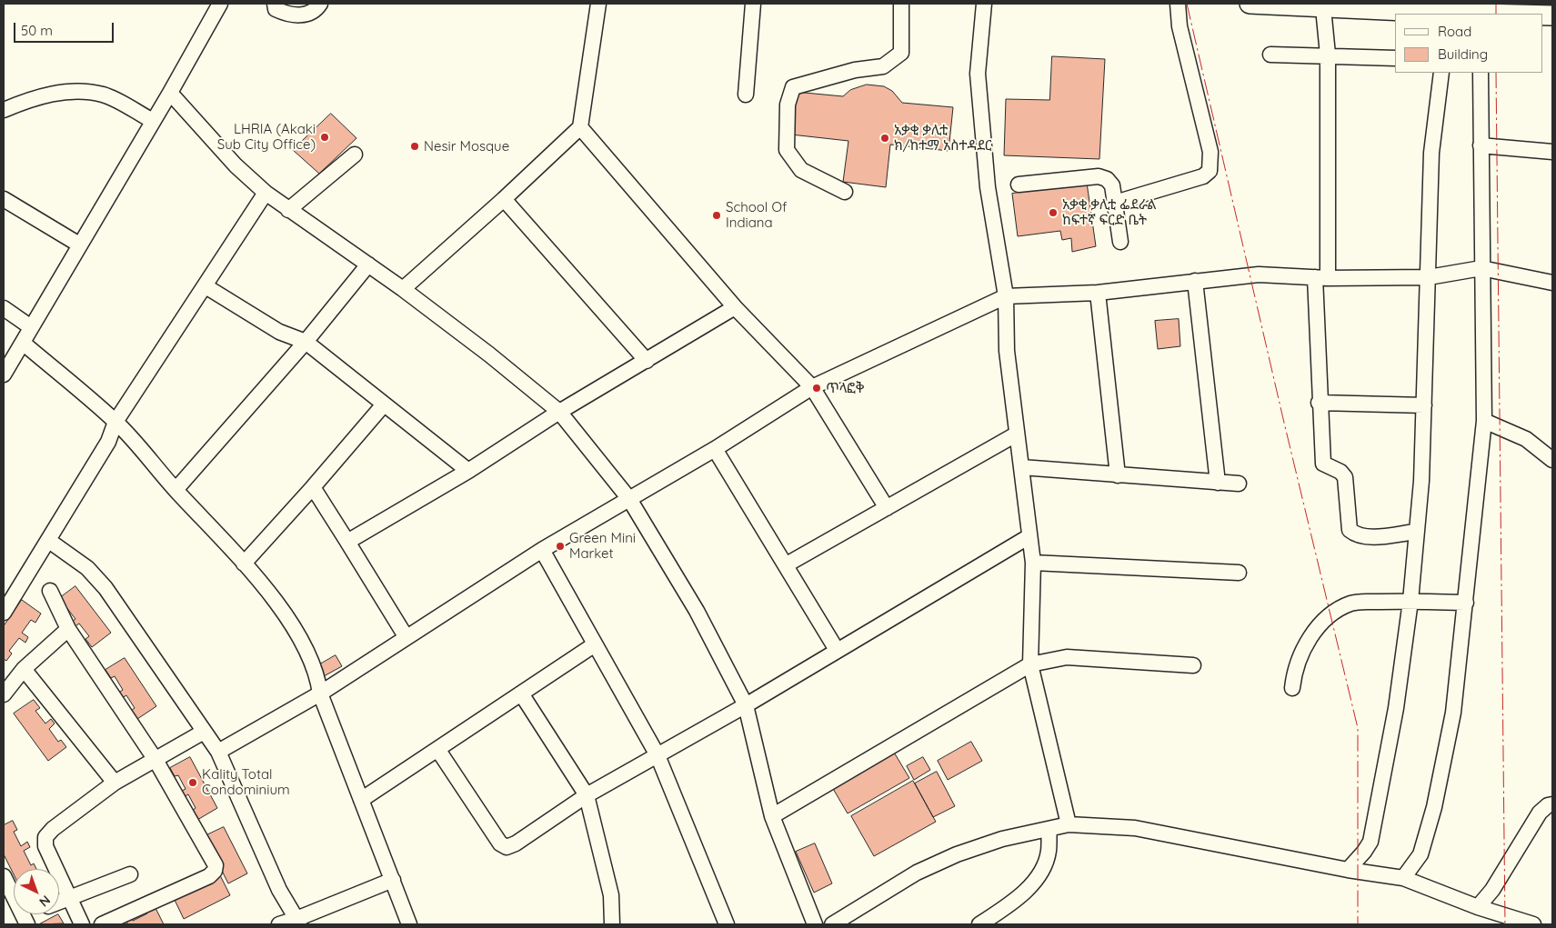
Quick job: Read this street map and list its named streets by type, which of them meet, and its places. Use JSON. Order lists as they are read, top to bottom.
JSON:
{
  "places": [
    "LHRIA (Akaki Sub City Office)",
    "አቃቂ ቃሊቲ ክ/ከተማ አስተዳደር",
    "Nesir Mosque",
    "አቃቂ ቃሊቲ ፌደራል ከፍተኛ ፍርድ ቤት",
    "School Of Indiana",
    "ጥላፎቅ",
    "Green Mini Market",
    "Kality Total Condominium"
  ],
  "legend": ["Road", "Building"],
  "scale_bar": "50 m",
  "north": "bottom right"
}
